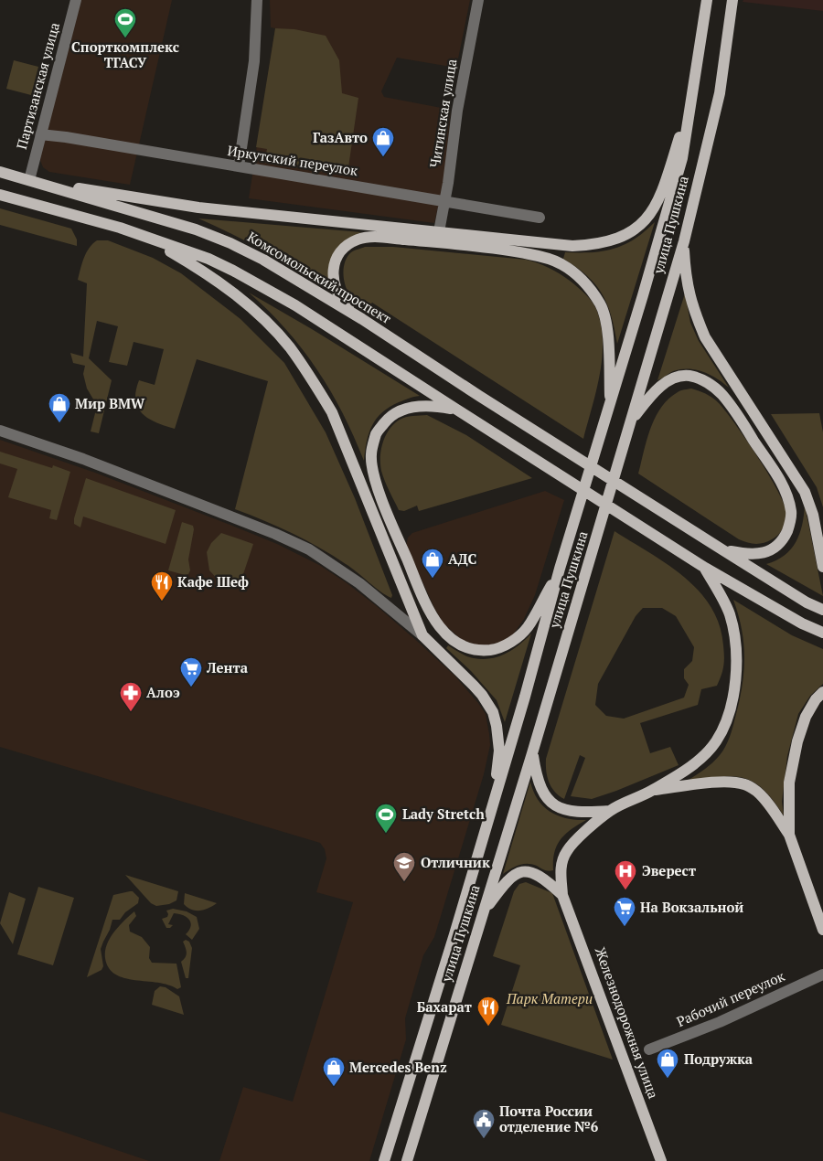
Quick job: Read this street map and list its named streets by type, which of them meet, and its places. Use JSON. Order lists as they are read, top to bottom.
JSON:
{
  "streets": {
    "main road": ["улица Пушкина", "Комсомольский проспект", "Железнодорожная улица"],
    "street": [
      "Партизанская улица",
      "Читинская улица",
      "Иркутский переулок",
      "Рабочий переулок"
    ]
  },
  "crossings": [
    ["Партизанская улица", "Иркутский переулок"],
    ["Партизанская улица", "Комсомольский проспект"],
    ["Читинская улица", "Иркутский переулок"]
  ],
  "parks": ["Парк Матери"],
  "places": {
    "sports": ["Спорткомплекс ТГАСУ", "Lady Stretch"],
    "shop": [
      "ГазАвто",
      "Мир BMW",
      "АДС",
      "Подружка",
      "Mercedes Benz"
    ],
    "restaurant": ["Кафе Шеф", "Бахарат"],
    "supermarket": ["Лента", "На Вокзальной"],
    "pharmacy": ["Алоэ"],
    "school or university": ["Отличник"],
    "hospital": ["Эверест"],
    "public building": ["Почта России отделение №6"]
  }
}
